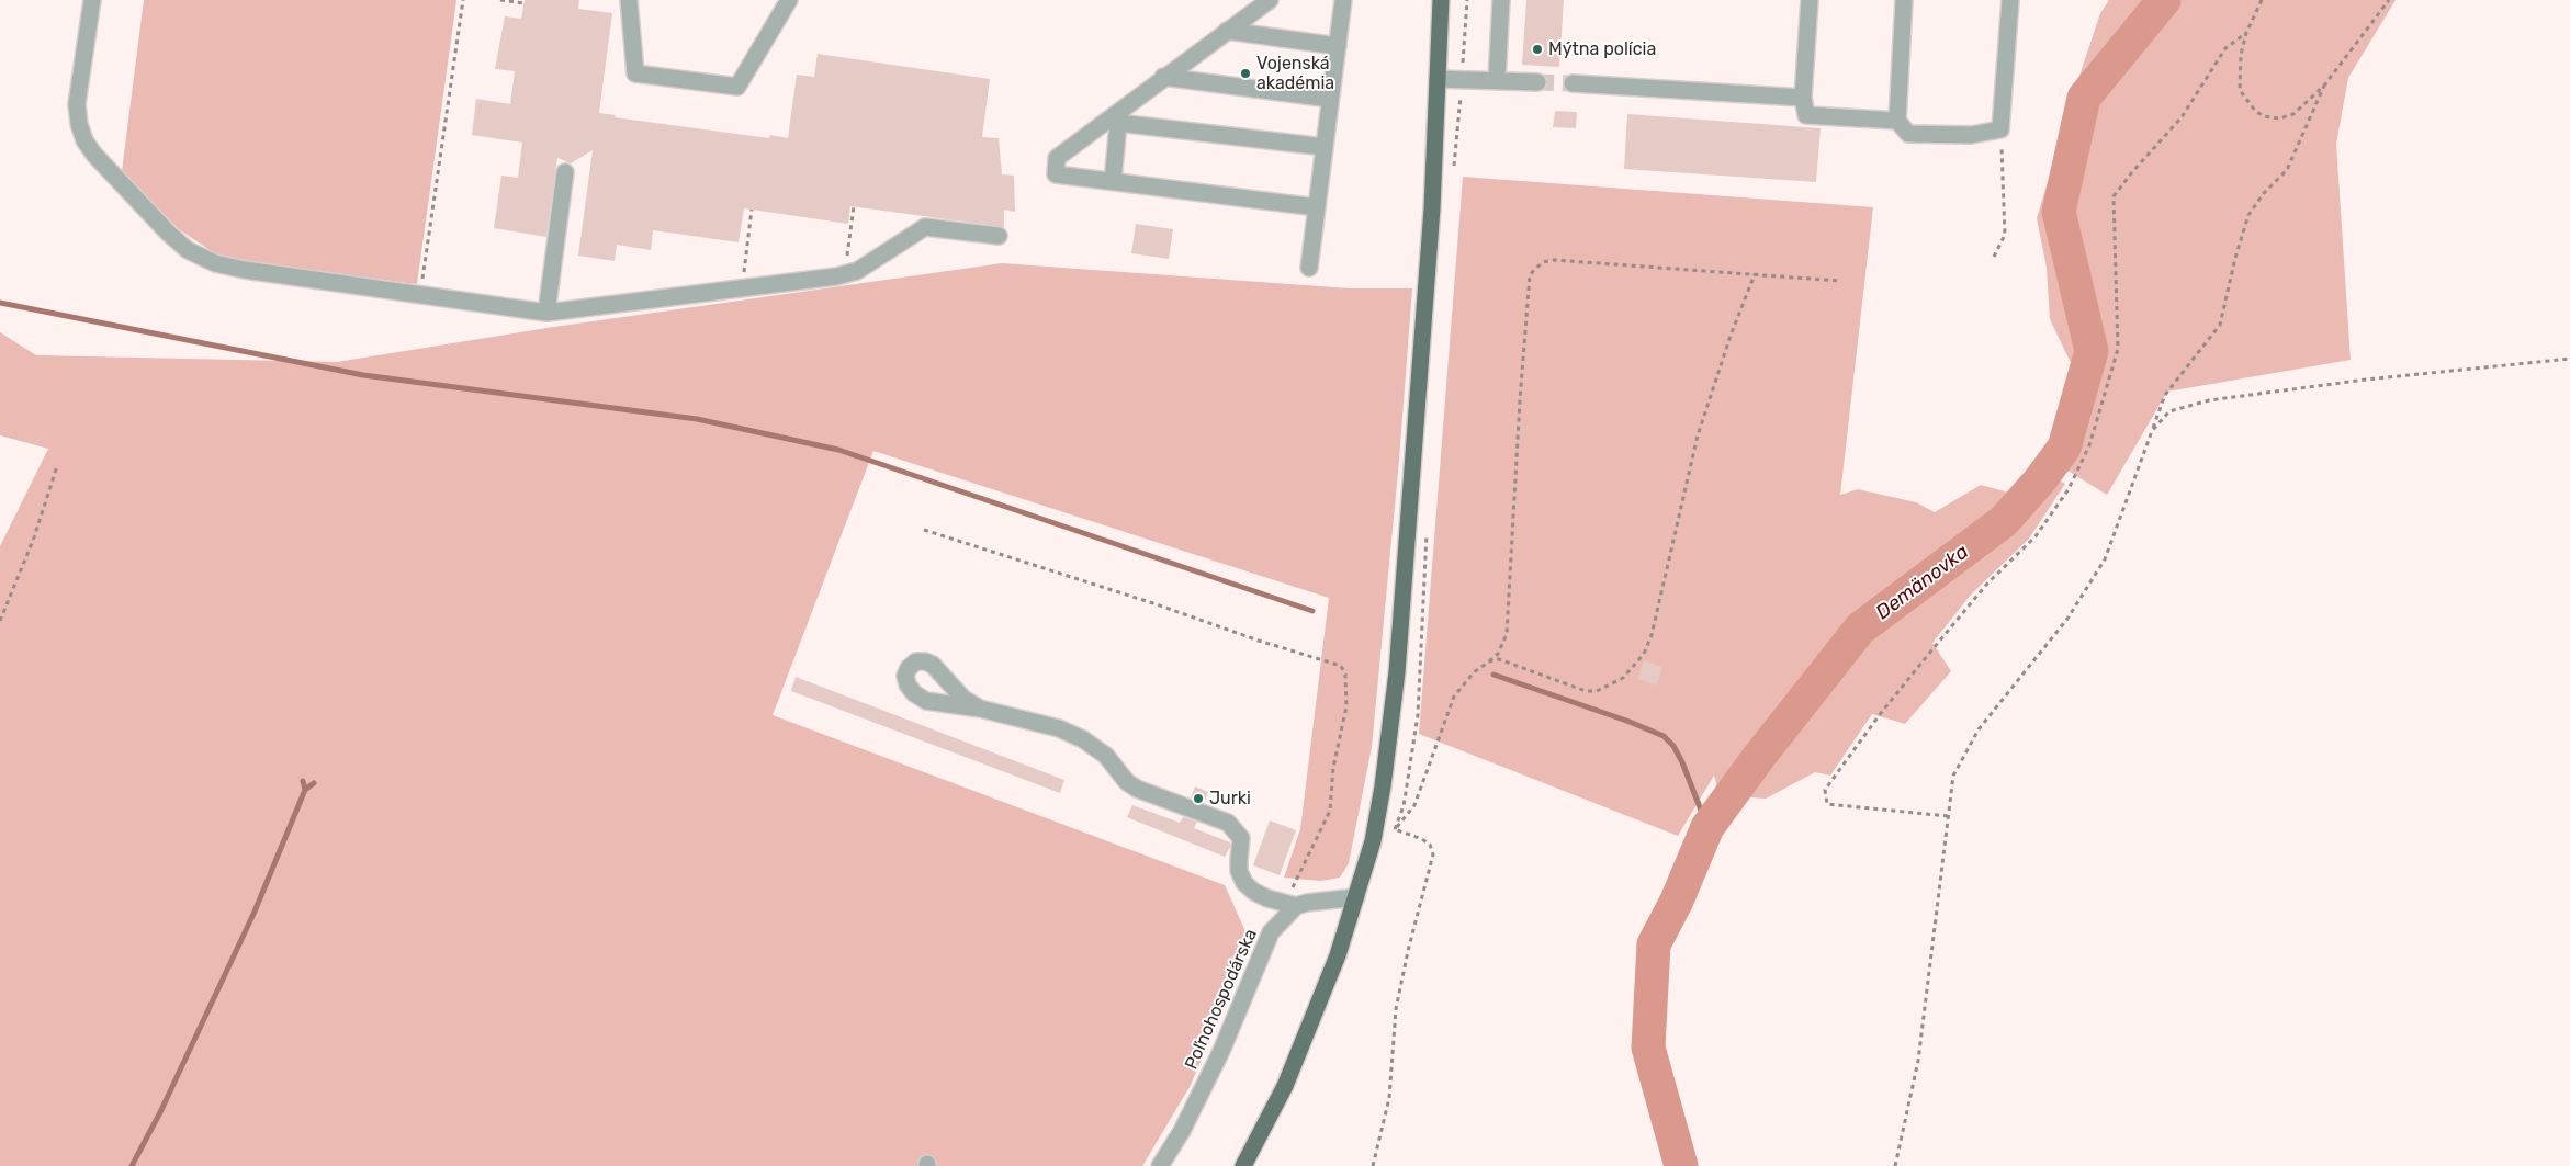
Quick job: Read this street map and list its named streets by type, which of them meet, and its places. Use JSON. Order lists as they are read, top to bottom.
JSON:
{
  "streets": {
    "street": ["Poľnohospodárska"]
  },
  "water": ["Demänovka"],
  "places": ["Mýtna polícia", "Vojenská akadémia", "Jurki"]
}
